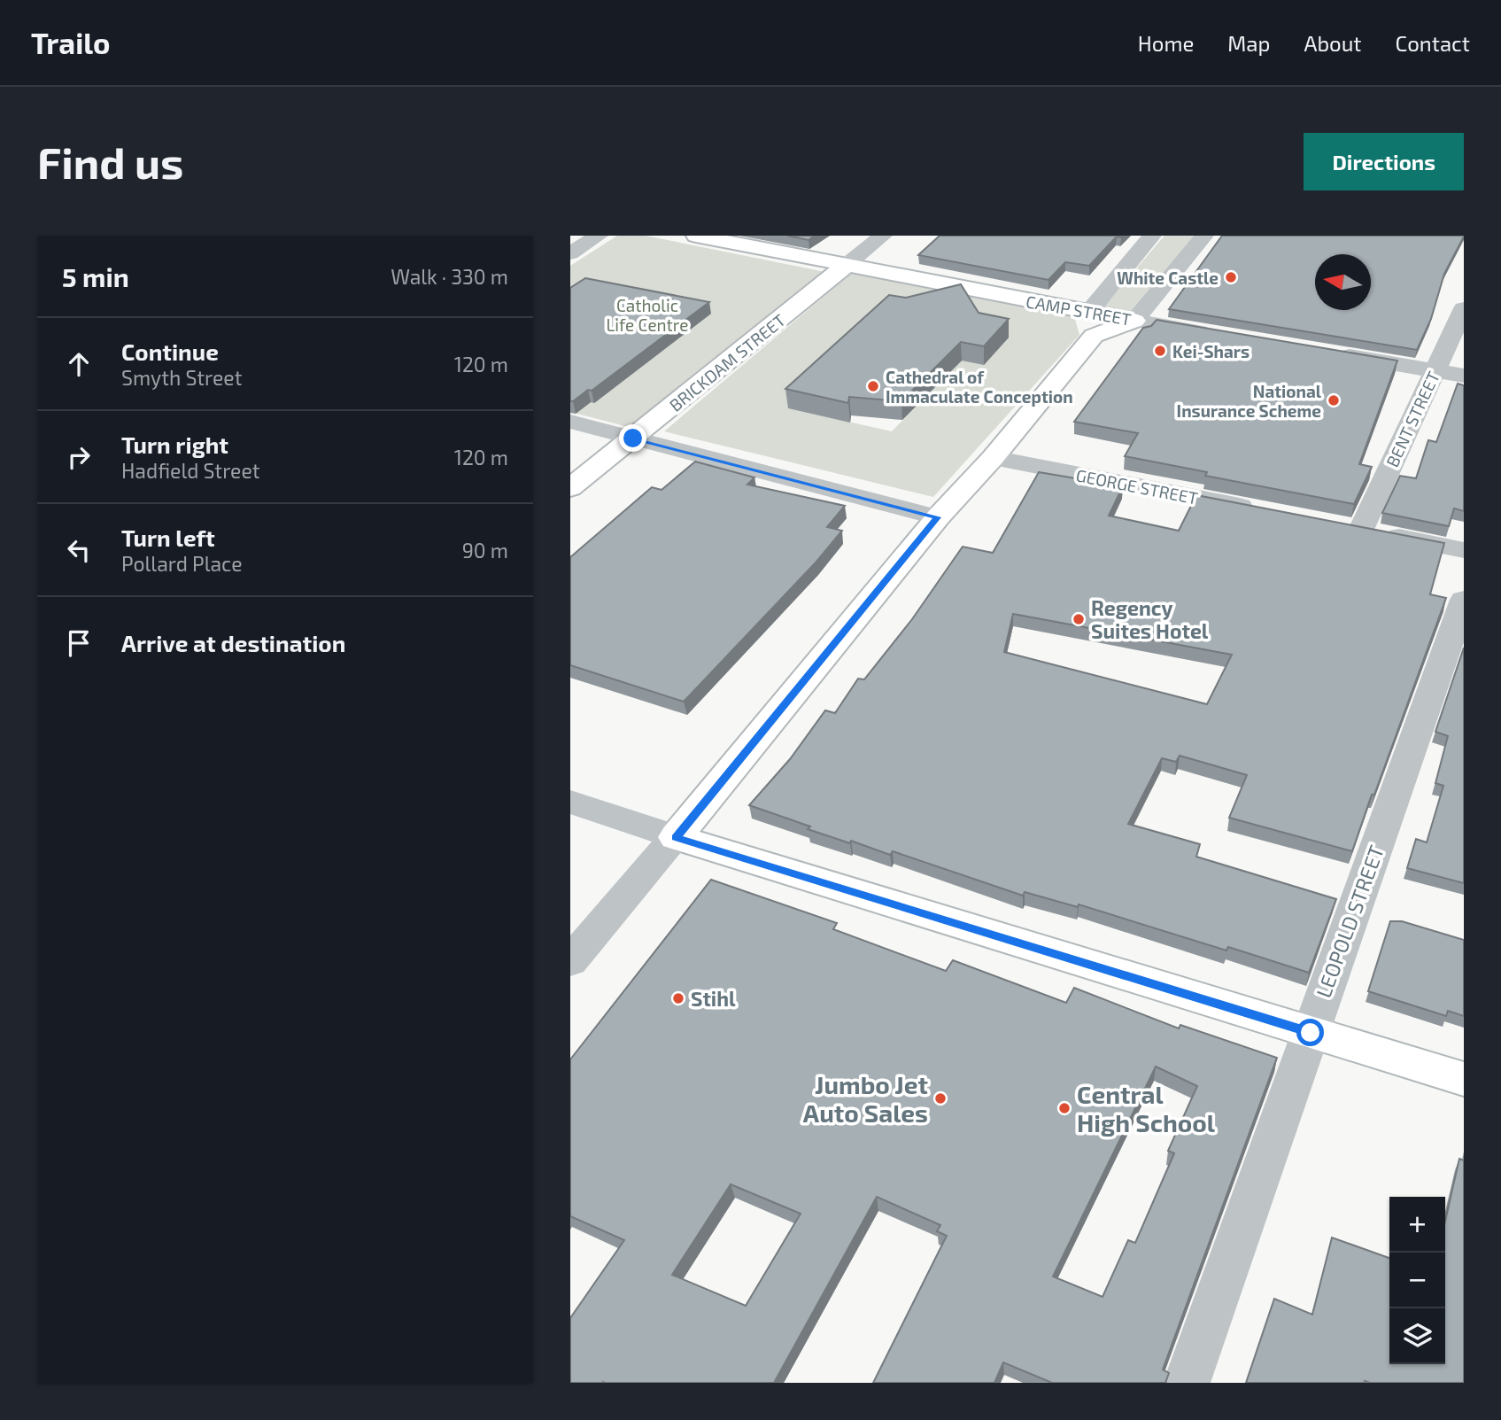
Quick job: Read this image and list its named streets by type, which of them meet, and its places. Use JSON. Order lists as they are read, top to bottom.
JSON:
{
  "streets": {
    "main road": ["CAMP STREET", "BRICKDAM STREET"],
    "street": ["BENT STREET", "GEORGE STREET", "LEOPOLD STREET"]
  },
  "crossings": [
    ["CAMP STREET", "BRICKDAM STREET"]
  ],
  "parks": ["Catholic Life Centre"],
  "places": [
    "White Castle",
    "Kei-Shars",
    "Cathedral of Immaculate Conception",
    "National Insurance Scheme",
    "Regency Suites Hotel",
    "Stihl",
    "Jumbo Jet Auto Sales",
    "Central High School"
  ],
  "north": "left",
  "page": {
    "header": "Trailo",
    "nav": [
      "Home",
      "Map",
      "About",
      "Contact"
    ],
    "buttons": "Directions",
    "title": "Find us",
    "heading": ["5 min", "Walk · 330 m"],
    "list": [
      ["Continue", "Smyth Street", "120 m"],
      ["Turn right", "Hadfield Street", "120 m"],
      ["Turn left", "Pollard Place", "90 m"],
      "Arrive at destination"
    ],
    "map_buttons": ["+", "−"]
  }
}
